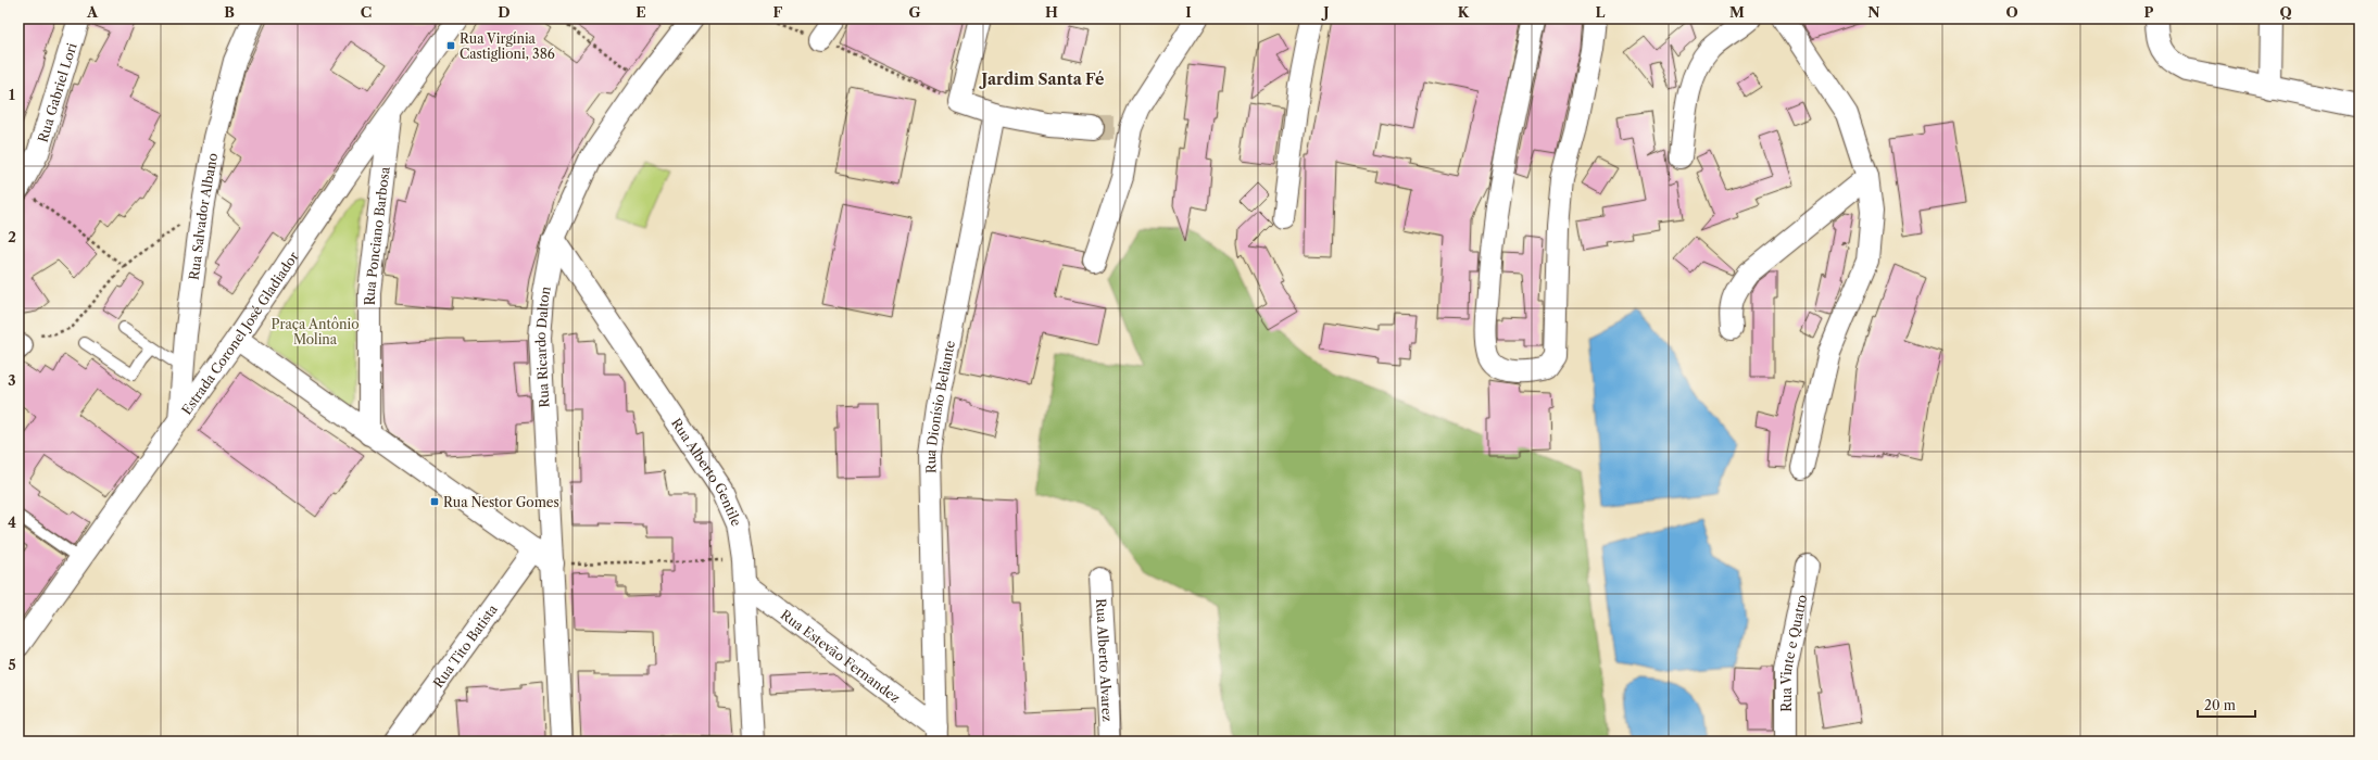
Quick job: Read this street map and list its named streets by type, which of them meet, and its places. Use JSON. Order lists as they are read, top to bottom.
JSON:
{
  "streets": {
    "street": [
      "Rua Gabriel Lori",
      "Rua Salvador Albano",
      "Rua Ponciano Barbosa",
      "Estrada Coronel José Gladiador",
      "Rua Ricardo Dalton",
      "Rua Dionísio Beliante",
      "Rua Alberto Gentile",
      "Rua Tito Batista",
      "Rua Vinte e Quatro",
      "Rua Estevão Fernandez",
      "Rua Alberto Alvarez"
    ]
  },
  "crossings": [
    ["Rua Salvador Albano", "Estrada Coronel José Gladiador"],
    ["Rua Ponciano Barbosa", "Estrada Coronel José Gladiador"],
    ["Rua Ricardo Dalton", "Rua Alberto Gentile"],
    ["Rua Dionísio Beliante", "Rua Estevão Fernandez"],
    ["Rua Alberto Gentile", "Rua Estevão Fernandez"]
  ],
  "districts": ["Jardim Santa Fé"],
  "parks": ["Praça Antônio Molina"],
  "places": {
    "transit": ["Rua Virgínia Castiglioni, 386", "Rua Nestor Gomes"]
  },
  "scale_bar": "20 m",
  "grid": {
    "columns": [
      "A",
      "B",
      "C",
      "D",
      "E",
      "F",
      "G",
      "H",
      "I",
      "J",
      "K",
      "L",
      "M",
      "N",
      "O",
      "P",
      "Q"
    ],
    "rows": [
      "1",
      "2",
      "3",
      "4",
      "5"
    ]
  }
}
